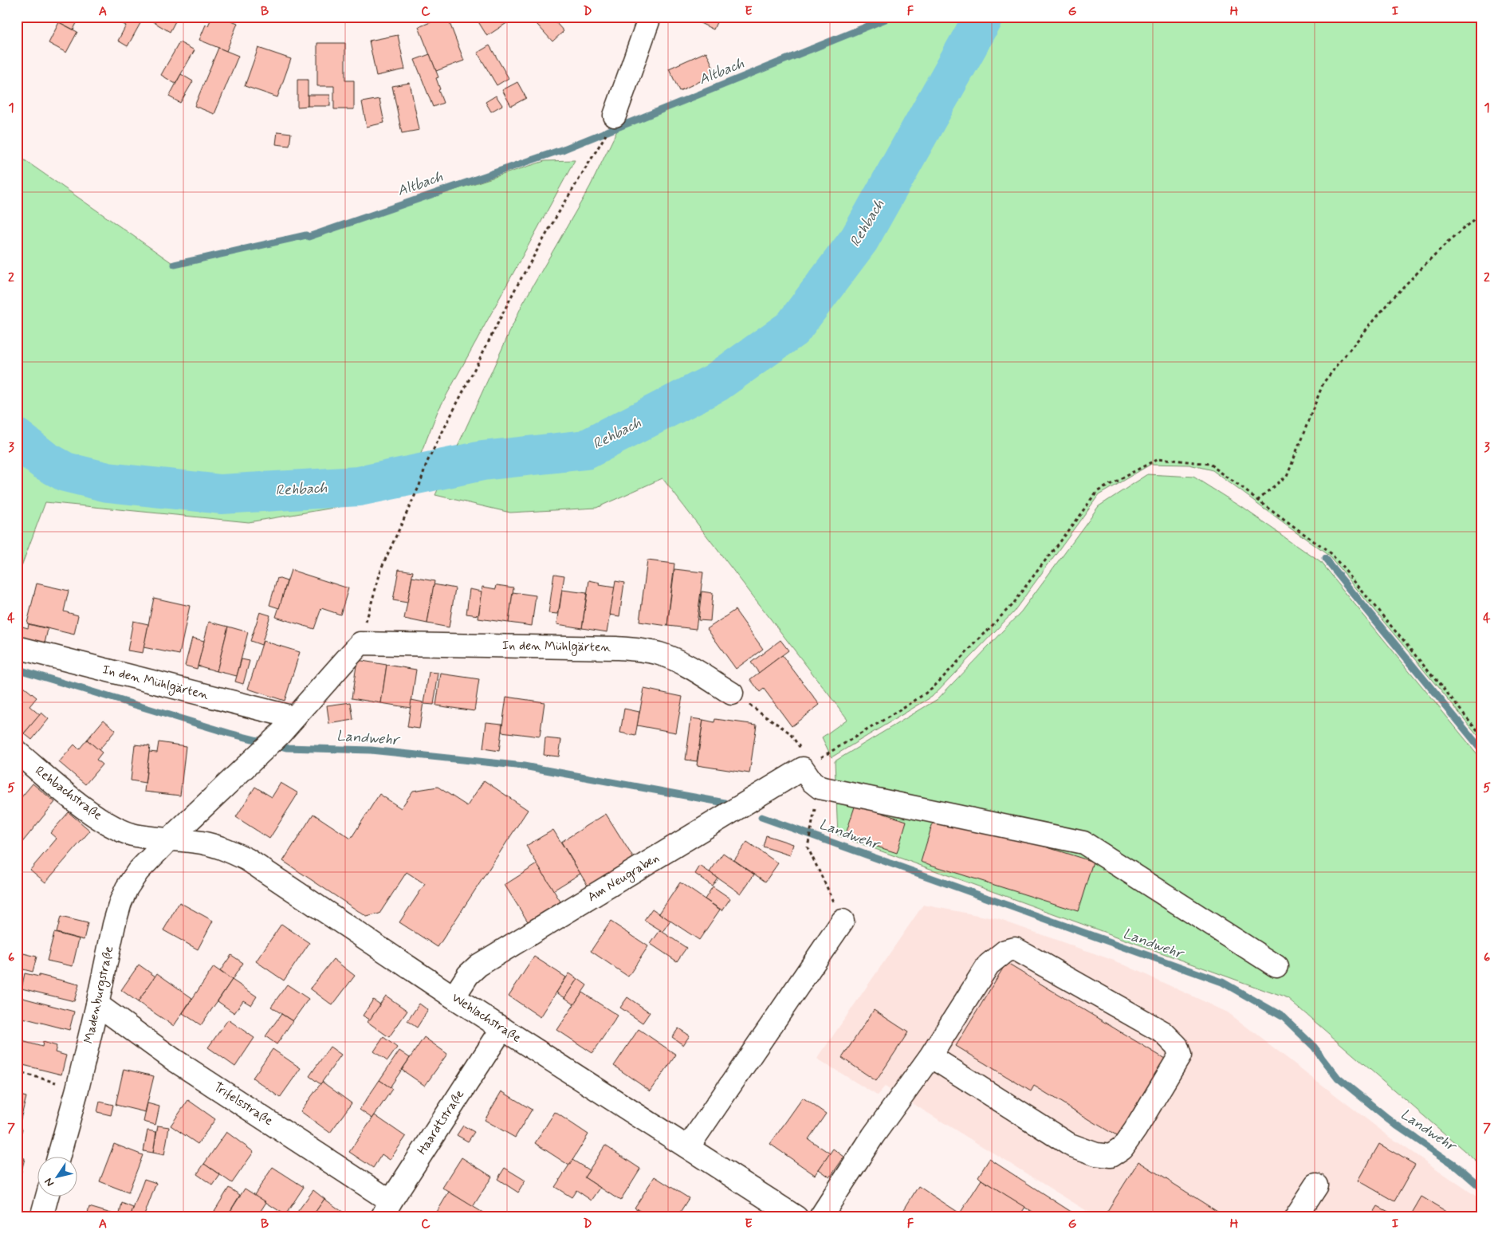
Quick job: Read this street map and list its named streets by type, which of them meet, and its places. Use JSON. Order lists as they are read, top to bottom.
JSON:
{
  "streets": {
    "street": [
      "In den Mühlgärten",
      "Rehbachstraße",
      "Am Neugraben",
      "Madenburgstraße",
      "Wehlachstraße",
      "Trifelsstraße",
      "Haardtstraße"
    ]
  },
  "crossings": [
    ["Rehbachstraße", "Madenburgstraße"],
    ["Rehbachstraße", "Wehlachstraße"],
    ["Am Neugraben", "Wehlachstraße"],
    ["Madenburgstraße", "Wehlachstraße"],
    ["Madenburgstraße", "Trifelsstraße"],
    ["Wehlachstraße", "Haardtstraße"],
    ["Trifelsstraße", "Haardtstraße"]
  ],
  "water": ["Altbach", "Rehbach", "Landwehr"],
  "north": "bottom left",
  "grid": {
    "columns": [
      "A",
      "B",
      "C",
      "D",
      "E",
      "F",
      "G",
      "H",
      "I"
    ],
    "rows": [
      "1",
      "2",
      "3",
      "4",
      "5",
      "6",
      "7"
    ]
  }
}
